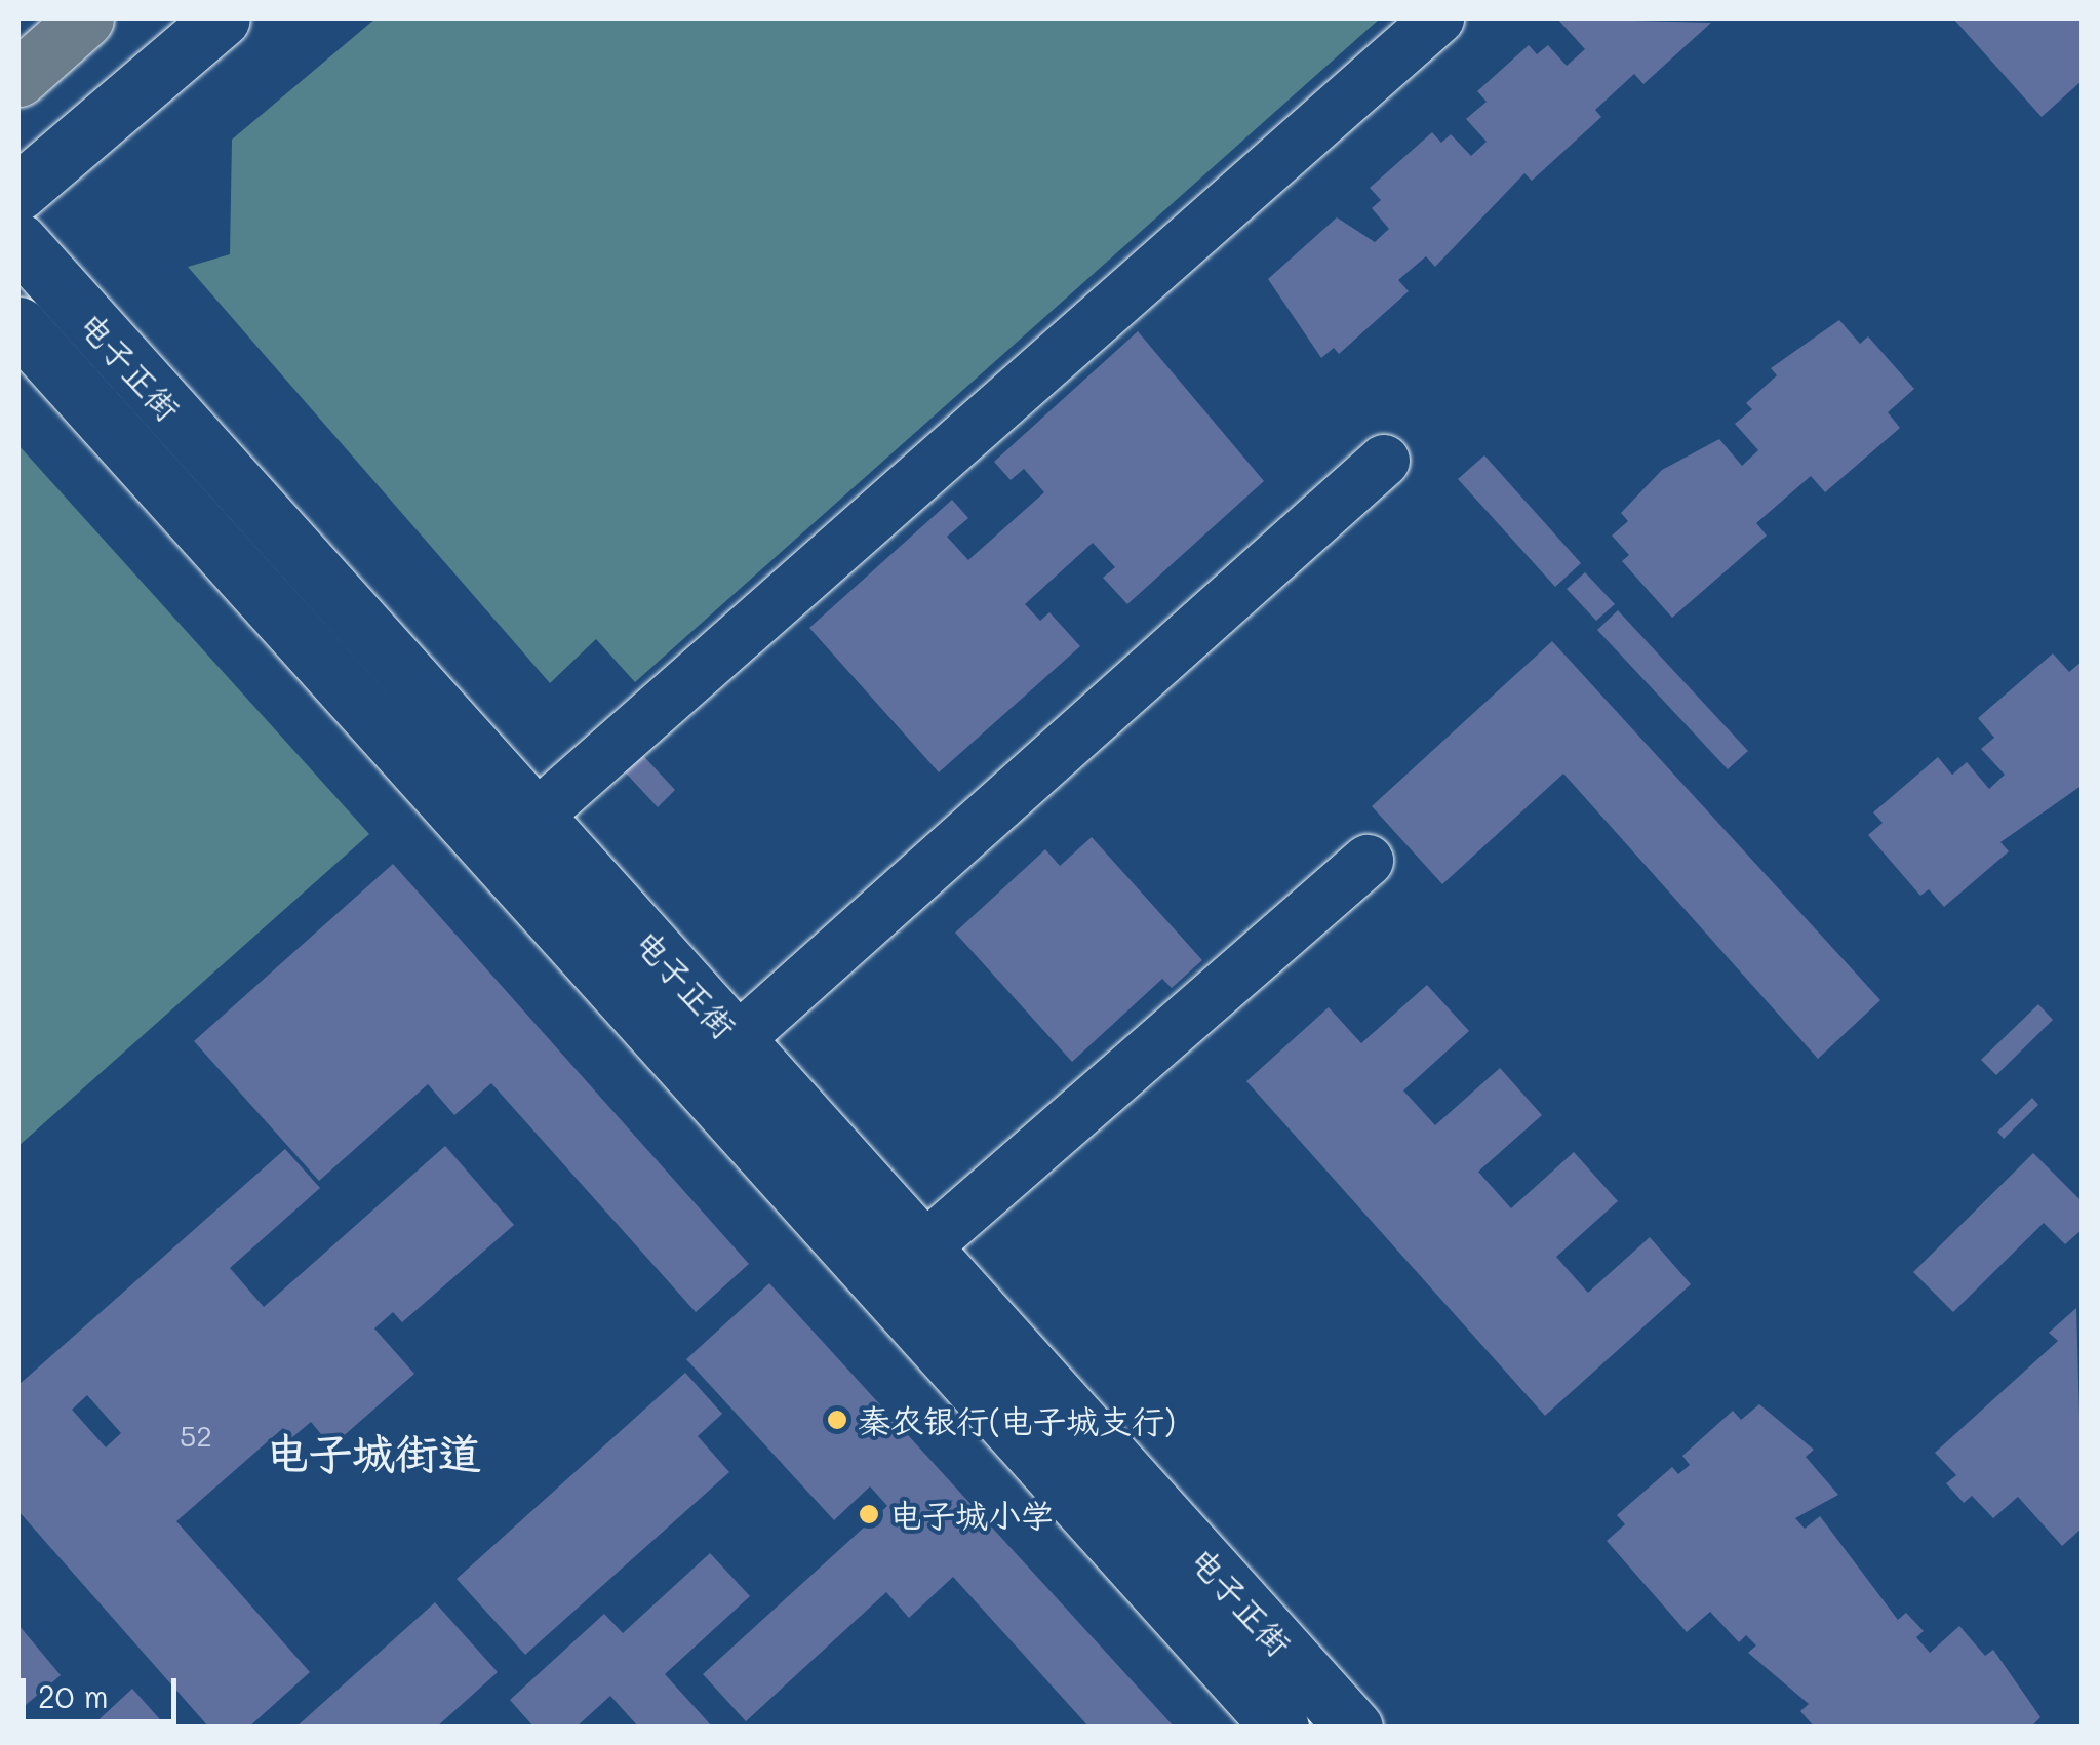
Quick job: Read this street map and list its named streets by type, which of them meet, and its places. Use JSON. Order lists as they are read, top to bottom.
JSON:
{
  "streets": {
    "main road": ["电子正街"]
  },
  "districts": ["电子城街道"],
  "places": ["秦农银行(电子城支行)", "电子城小学"],
  "house_numbers": ["52"],
  "scale_bar": "20 m"
}
